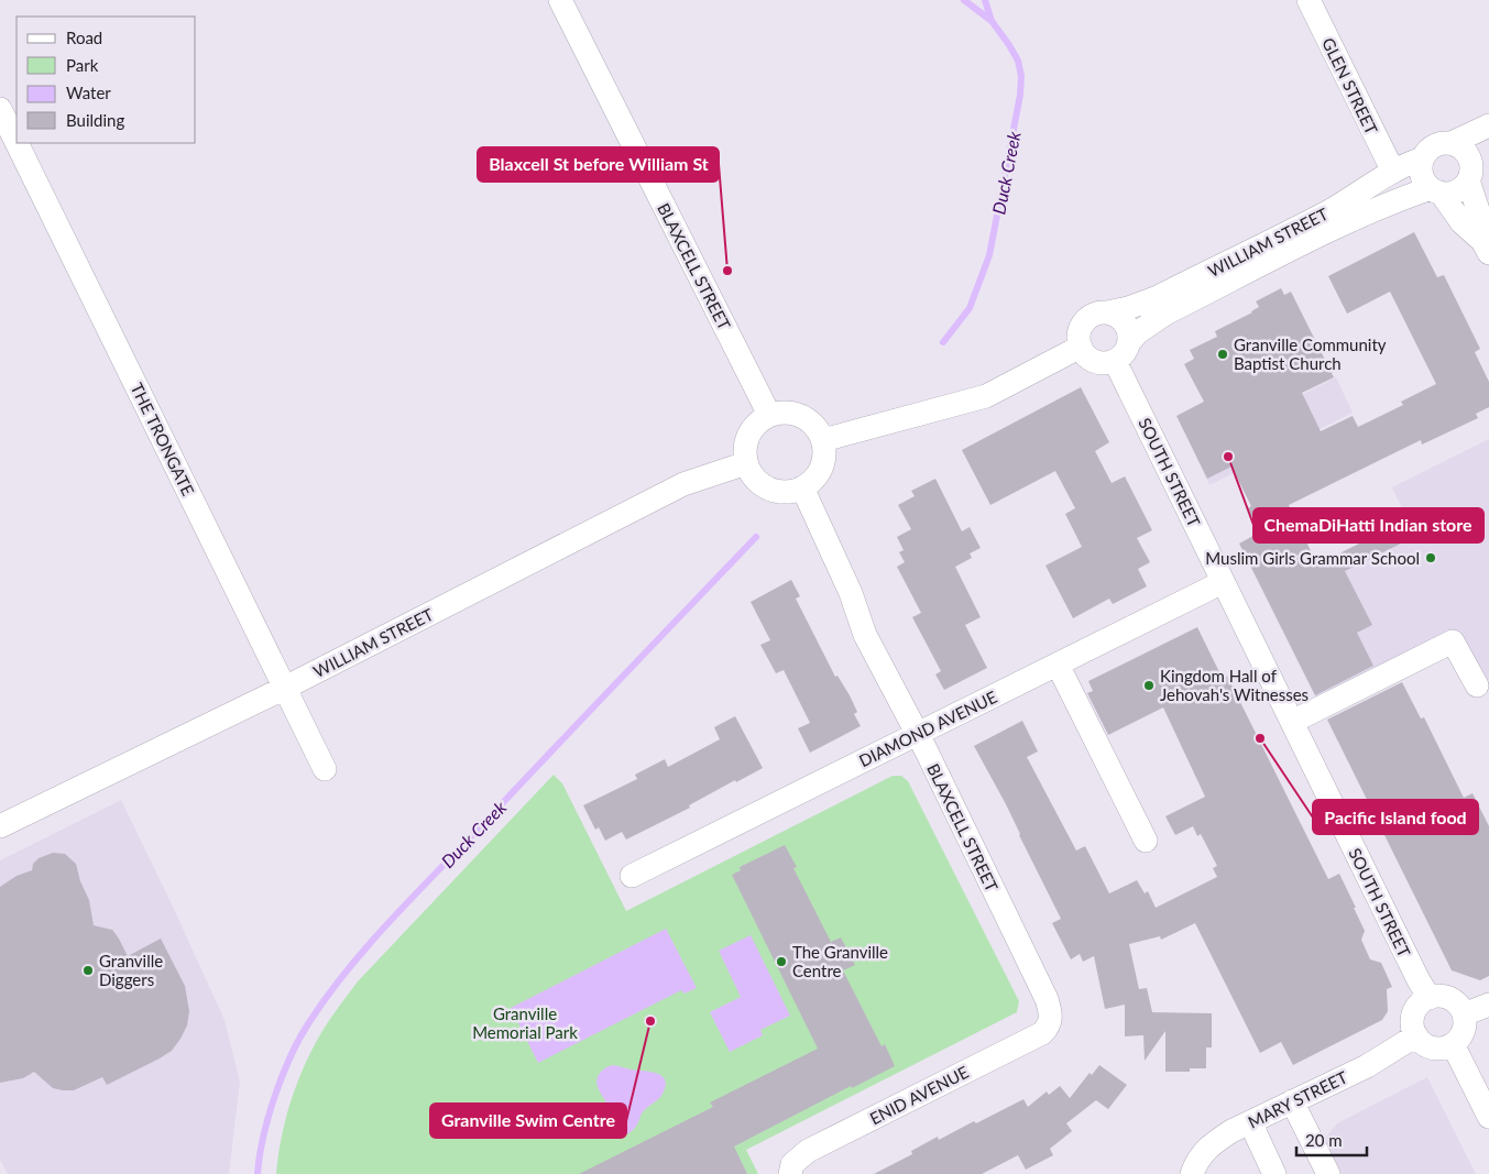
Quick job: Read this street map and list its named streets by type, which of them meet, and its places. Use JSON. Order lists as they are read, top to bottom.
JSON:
{
  "streets": {
    "street": [
      "GLEN STREET",
      "WILLIAM STREET",
      "BLAXCELL STREET",
      "THE TRONGATE",
      "SOUTH STREET",
      "DIAMOND AVENUE",
      "ENID AVENUE",
      "MARY STREET"
    ]
  },
  "crossings": [
    ["GLEN STREET", "WILLIAM STREET"],
    ["WILLIAM STREET", "BLAXCELL STREET"],
    ["WILLIAM STREET", "THE TRONGATE"],
    ["WILLIAM STREET", "SOUTH STREET"],
    ["BLAXCELL STREET", "DIAMOND AVENUE"],
    ["BLAXCELL STREET", "ENID AVENUE"],
    ["SOUTH STREET", "DIAMOND AVENUE"],
    ["SOUTH STREET", "MARY STREET"]
  ],
  "water": ["Duck Creek"],
  "parks": ["Granville Memorial Park"],
  "places": [
    "Blaxcell St before William St",
    "Granville Community Baptist Church",
    "ChemaDiHatti Indian store",
    "Muslim Girls Grammar School",
    "Kingdom Hall of Jehovah's Witnesses",
    "Pacific Island food",
    "The Granville Centre",
    "Granville Diggers",
    "Granville Swim Centre"
  ],
  "legend": [
    "Road",
    "Park",
    "Water",
    "Building"
  ],
  "scale_bar": "20 m"
}
